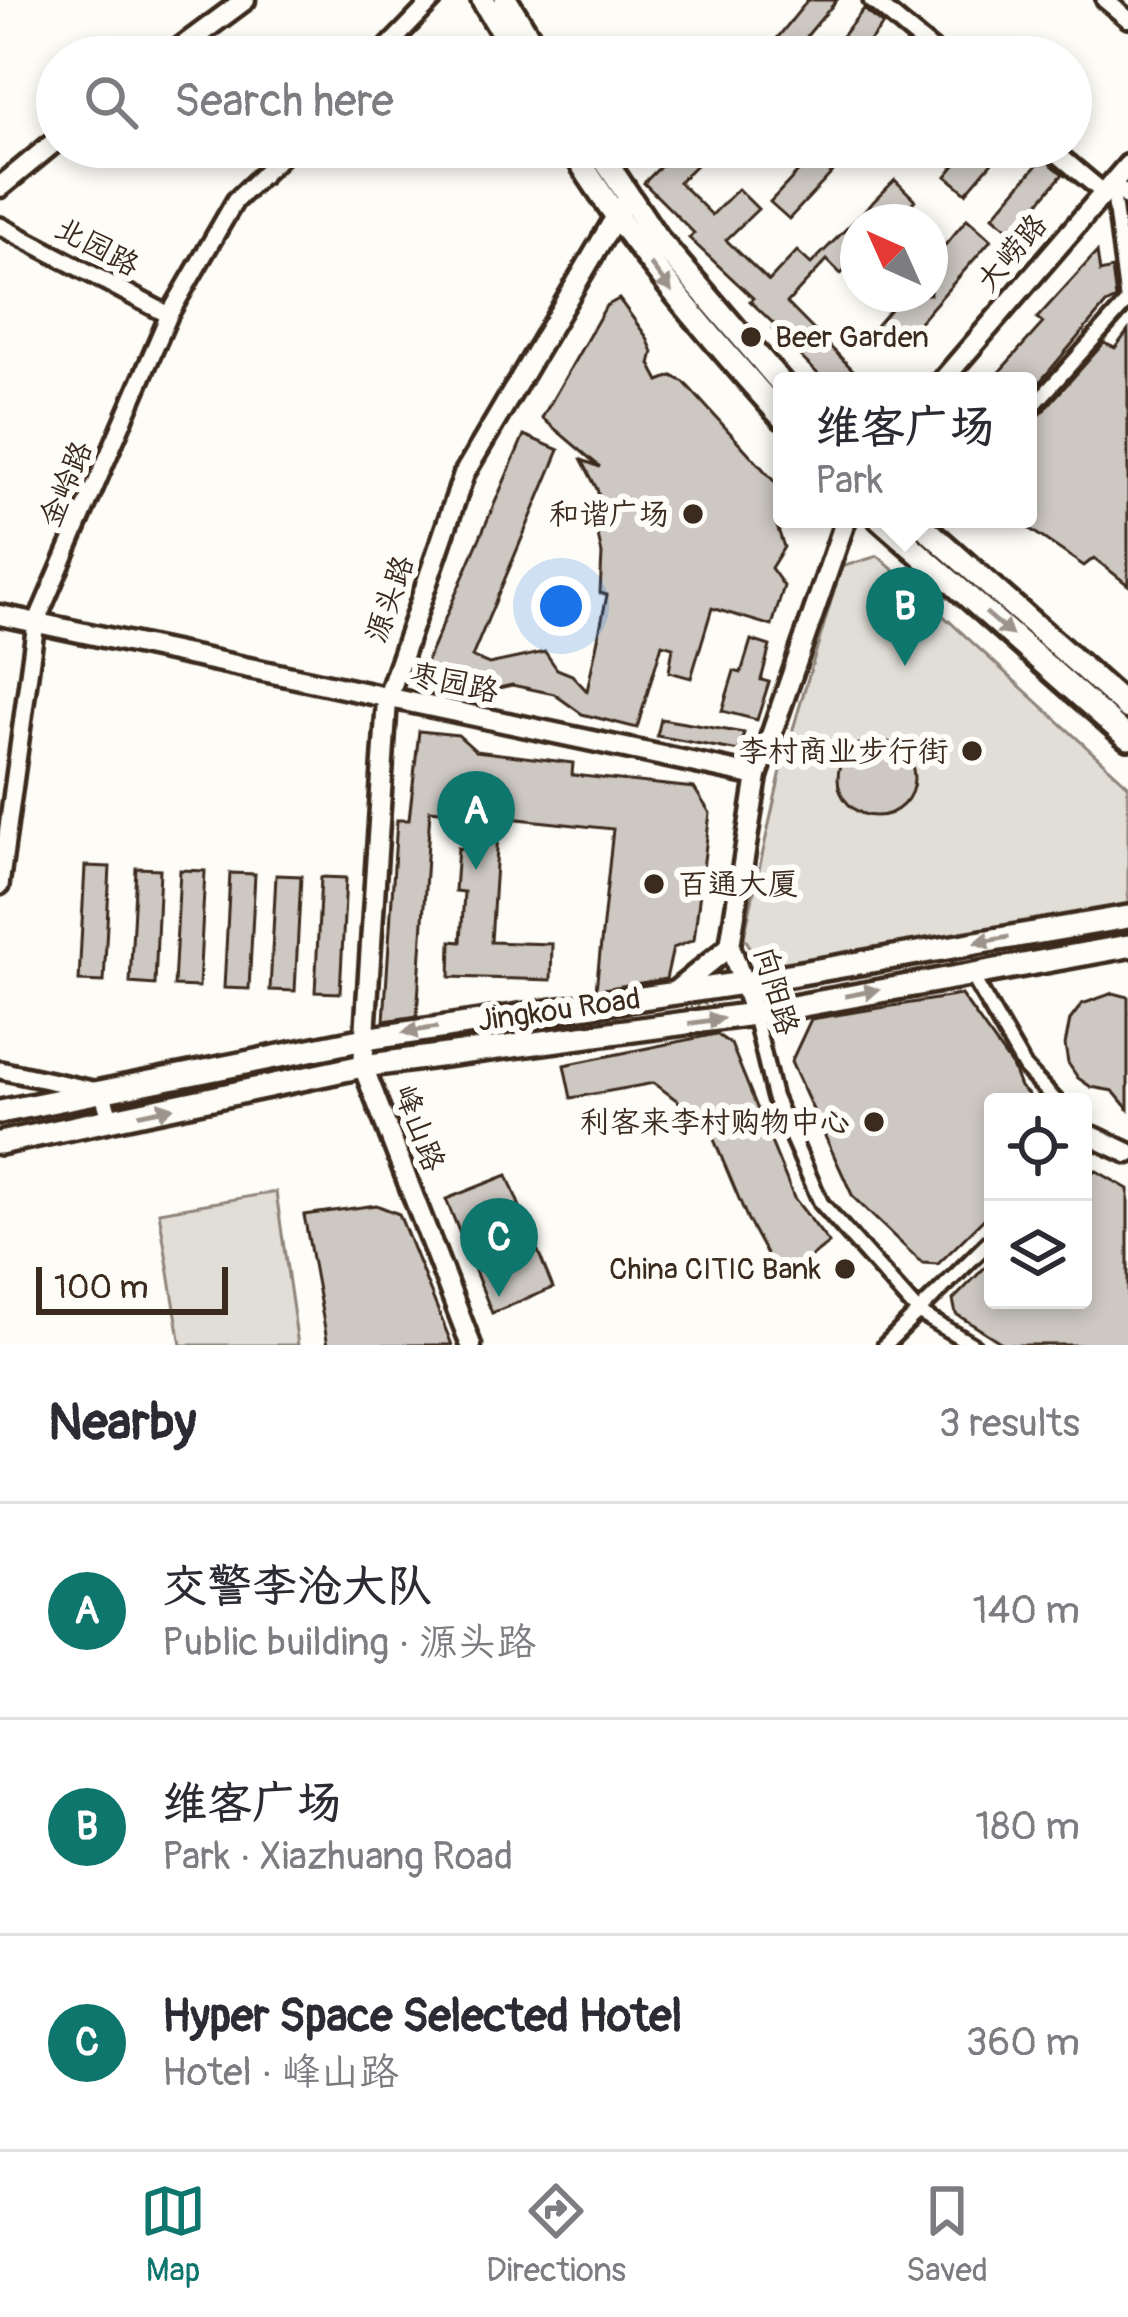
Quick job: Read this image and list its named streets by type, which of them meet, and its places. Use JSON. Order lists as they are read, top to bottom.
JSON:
{
  "streets": {
    "main road": ["Jingkou Road"],
    "street": [
      "北园路",
      "大崂路",
      "金岭路",
      "源头路",
      "枣园路",
      "向阳路",
      "峰山路"
    ]
  },
  "crossings": [
    ["北园路", "金岭路"],
    ["金岭路", "枣园路"],
    ["源头路", "枣园路"],
    ["源头路", "Jingkou Road"],
    ["源头路", "峰山路"],
    ["枣园路", "向阳路"],
    ["向阳路", "Jingkou Road"],
    ["Jingkou Road", "峰山路"]
  ],
  "places": [
    "Beer Garden",
    "和谐广场",
    "李村商业步行街",
    "百通大厦",
    "利客来李村购物中心",
    "China CITIC Bank"
  ],
  "scale_bar": "100 m",
  "north": "top left",
  "page": {
    "search": "Search here",
    "popup": ["维客广场", "Park"],
    "pins": ["B", "A", "C"],
    "scale": "100 m",
    "heading": ["Nearby", "3 results"],
    "list": [
      {
        "mark": "A",
        "name": "交警李沧大队",
        "note": "Public building · 源头路",
        "value": "140 m"
      },
      {
        "mark": "B",
        "name": "维客广场",
        "note": "Park · Xiazhuang Road",
        "value": "180 m"
      },
      {
        "mark": "C",
        "name": "Hyper Space Selected Hotel",
        "note": "Hotel · 峰山路",
        "value": "360 m"
      }
    ],
    "nav": ["Map", "Directions", "Saved"]
  }
}
